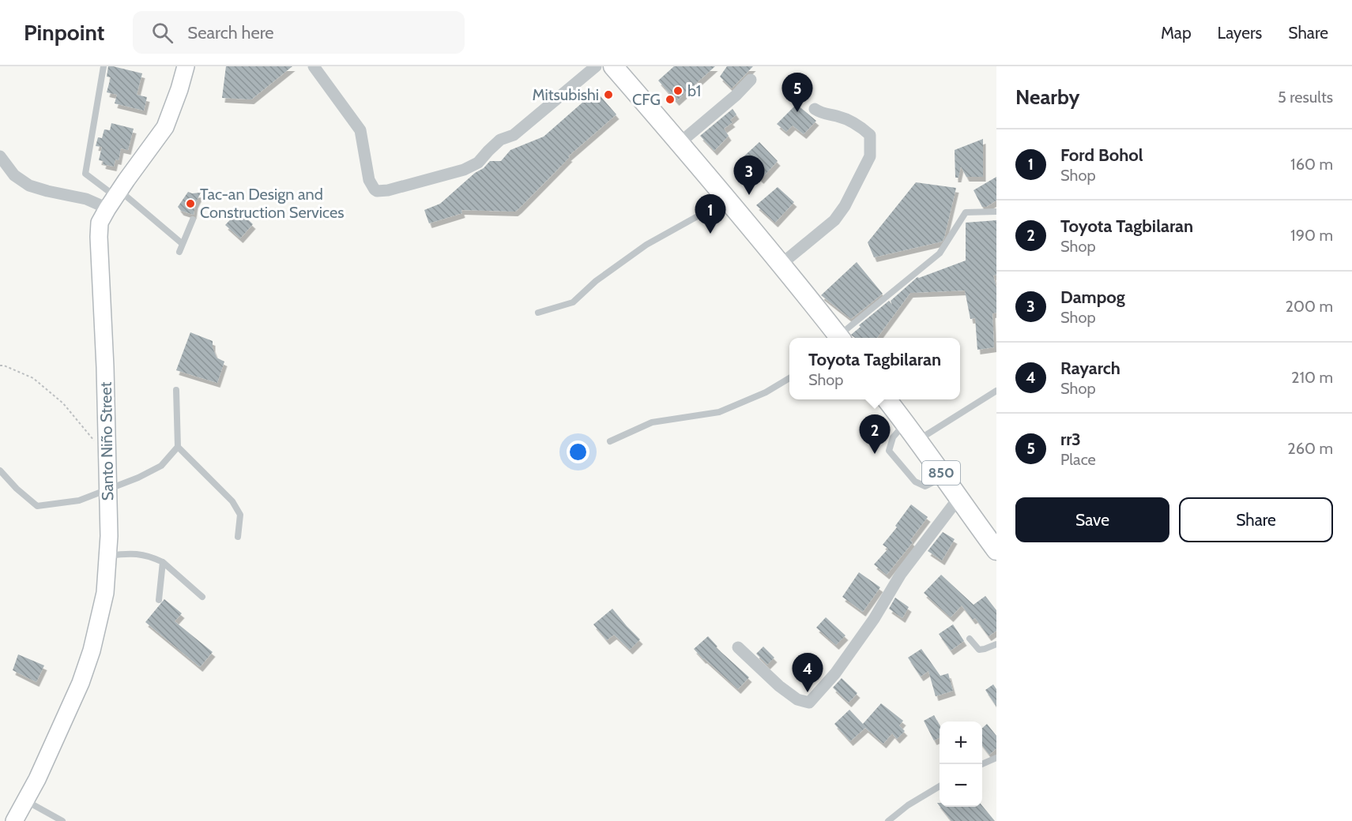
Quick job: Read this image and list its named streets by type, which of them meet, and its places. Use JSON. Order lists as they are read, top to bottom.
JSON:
{
  "streets": {
    "main road": ["Santo Niño Street", "850"]
  },
  "places": [
    "b1",
    "Mitsubishi",
    "CFG",
    "Tac-an Design and Construction Services"
  ],
  "page": {
    "header": "Pinpoint",
    "search": "Search here",
    "nav": ["Map", "Layers", "Share"],
    "heading": ["Nearby", "5 results"],
    "pins": [
      "5",
      "3",
      "1",
      "2",
      "4"
    ],
    "list": [
      {
        "mark": "1",
        "name": "Ford Bohol",
        "note": "Shop",
        "value": "160 m"
      },
      {
        "mark": "2",
        "name": "Toyota Tagbilaran",
        "note": "Shop",
        "value": "190 m"
      },
      {
        "mark": "3",
        "name": "Dampog",
        "note": "Shop",
        "value": "200 m"
      },
      {
        "mark": "4",
        "name": "Rayarch",
        "note": "Shop",
        "value": "210 m"
      },
      {
        "mark": "5",
        "name": "rr3",
        "note": "Place",
        "value": "260 m"
      }
    ],
    "popup": ["Toyota Tagbilaran", "Shop"],
    "buttons": ["Save", "Share"],
    "map_buttons": ["+", "−"]
  }
}
